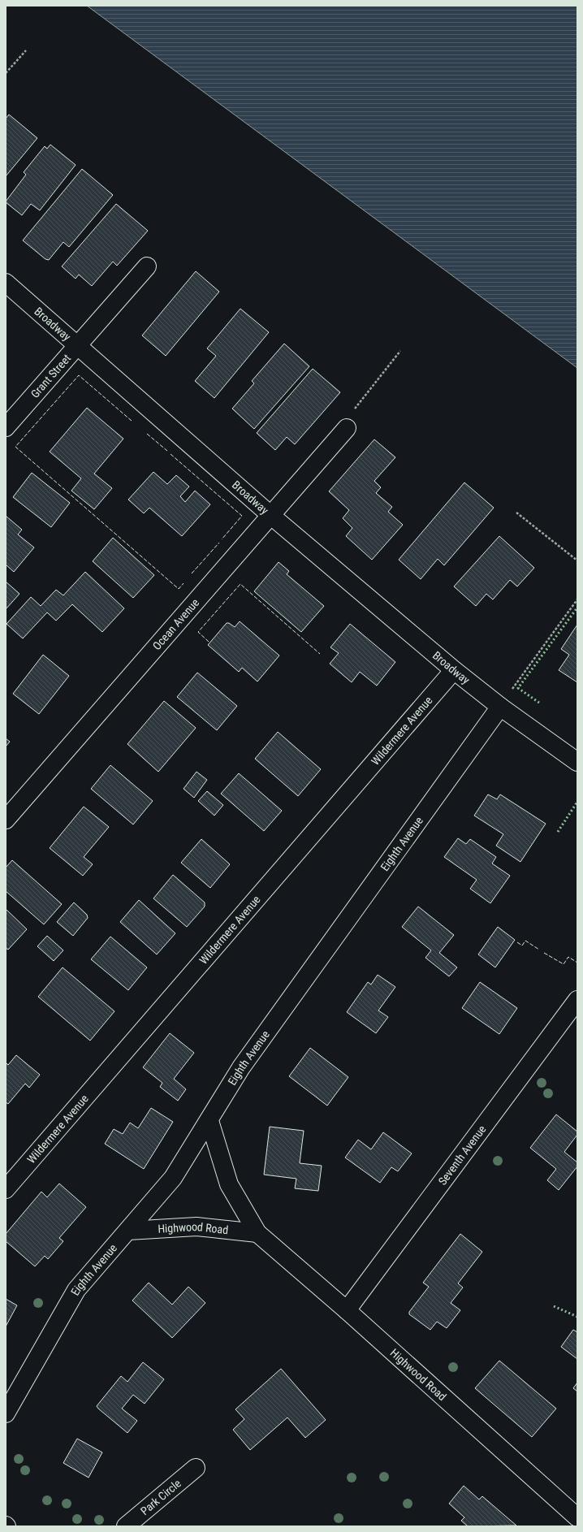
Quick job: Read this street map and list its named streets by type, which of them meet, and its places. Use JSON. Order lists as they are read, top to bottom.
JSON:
{
  "streets": {
    "street": [
      "Broadway",
      "Grant Street",
      "Ocean Avenue",
      "Wildermere Avenue",
      "Eighth Avenue",
      "Seventh Avenue",
      "Highwood Road",
      "Park Circle"
    ]
  },
  "crossings": [
    ["Broadway", "Grant Street"],
    ["Broadway", "Ocean Avenue"],
    ["Broadway", "Wildermere Avenue"],
    ["Broadway", "Eighth Avenue"],
    ["Eighth Avenue", "Highwood Road"],
    ["Seventh Avenue", "Highwood Road"]
  ]
}
